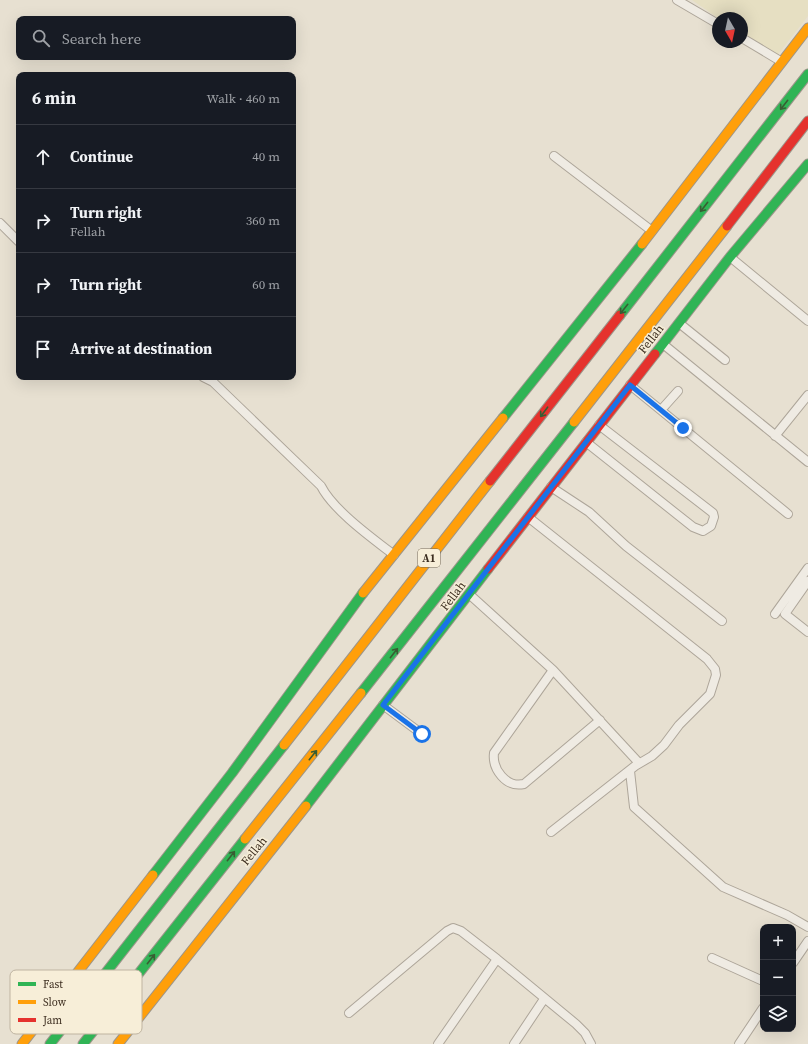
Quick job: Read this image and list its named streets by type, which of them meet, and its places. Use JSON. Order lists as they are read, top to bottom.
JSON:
{
  "streets": {
    "main road": ["Fellah", "A1"]
  },
  "legend": ["Fast", "Slow", "Jam"],
  "north": "bottom",
  "page": {
    "search": "Search here",
    "heading": ["6 min", "Walk · 460 m"],
    "list": [
      ["Continue", "40 m"],
      ["Turn right", "Fellah", "360 m"],
      ["Turn right", "60 m"],
      "Arrive at destination"
    ],
    "map_buttons": ["+", "−"]
  }
}
